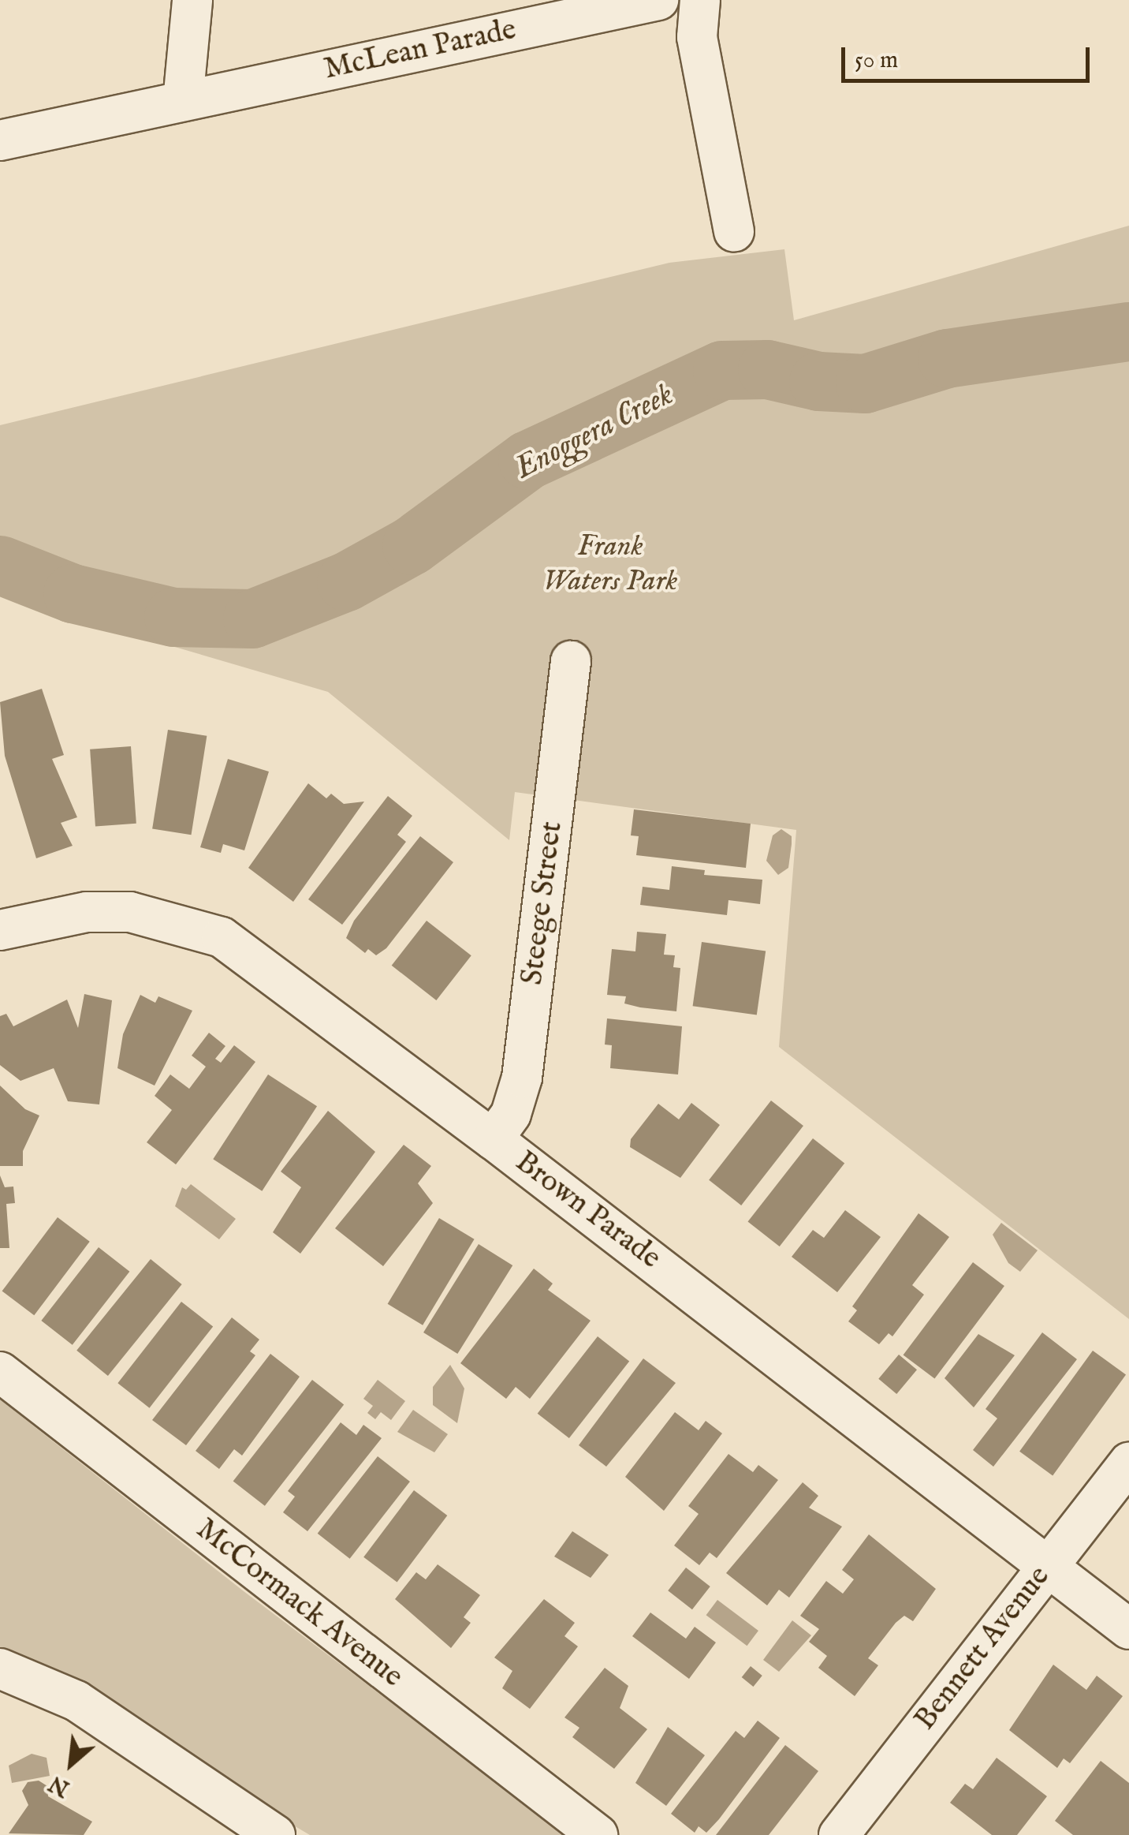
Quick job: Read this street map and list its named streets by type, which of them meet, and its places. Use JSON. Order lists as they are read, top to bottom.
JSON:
{
  "streets": {
    "street": [
      "McLean Parade",
      "Steege Street",
      "Brown Parade",
      "McCormack Avenue",
      "Bennett Avenue"
    ]
  },
  "crossings": [
    ["Steege Street", "Brown Parade"],
    ["Brown Parade", "Bennett Avenue"]
  ],
  "water": ["Enoggera Creek"],
  "parks": ["Frank Waters Park"],
  "scale_bar": "50 m",
  "north": "bottom left"
}
